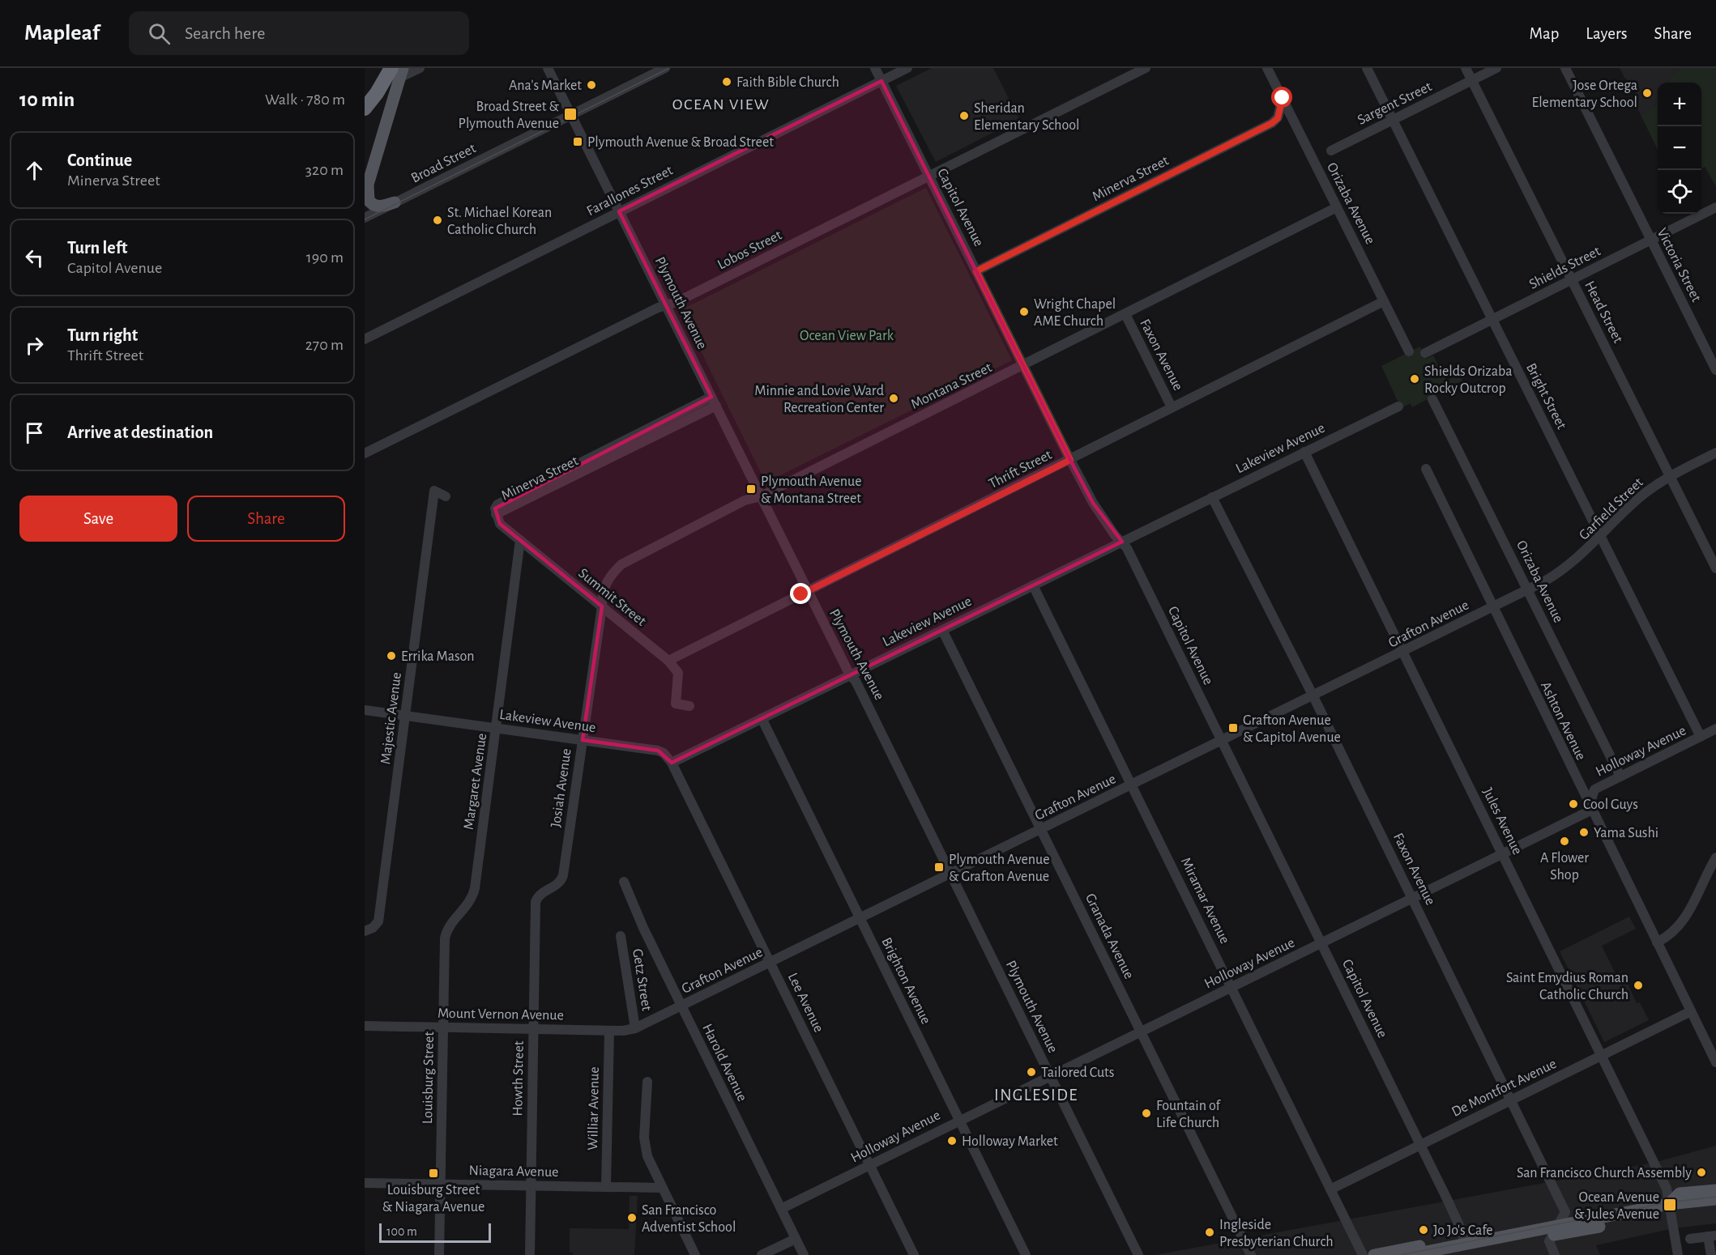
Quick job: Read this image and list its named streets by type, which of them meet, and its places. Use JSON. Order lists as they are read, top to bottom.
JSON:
{
  "streets": {
    "street": [
      "Sargent Street",
      "Broad Street",
      "Minerva Street",
      "Farallones Street",
      "Orizaba Avenue",
      "Capitol Avenue",
      "Lobos Street",
      "Victoria Street",
      "Shields Street",
      "Plymouth Avenue",
      "Head Street",
      "Faxon Avenue",
      "Montana Street",
      "Bright Street",
      "Lakeview Avenue",
      "Thrift Street",
      "Garfield Street",
      "Summit Street",
      "Grafton Avenue",
      "Majestic Avenue",
      "Ashton Avenue",
      "Holloway Avenue",
      "Margaret Avenue",
      "Josiah Avenue",
      "Jules Avenue",
      "Miramar Avenue",
      "Granada Avenue",
      "Getz Street",
      "Brighton Avenue",
      "Lee Avenue",
      "Mount Vernon Avenue",
      "Harold Avenue",
      "Louisburg Street",
      "Howth Street",
      "De Montfort Avenue",
      "Williar Avenue",
      "Niagara Avenue"
    ]
  },
  "crossings": [
    ["Sargent Street", "Head Street"],
    ["Sargent Street", "Bright Street"],
    ["Broad Street", "Plymouth Avenue"],
    ["Minerva Street", "Orizaba Avenue"],
    ["Minerva Street", "Capitol Avenue"],
    ["Minerva Street", "Plymouth Avenue"],
    ["Minerva Street", "Summit Street"],
    ["Farallones Street", "Capitol Avenue"],
    ["Farallones Street", "Plymouth Avenue"],
    ["Orizaba Avenue", "Montana Street"],
    ["Orizaba Avenue", "Thrift Street"],
    ["Orizaba Avenue", "Garfield Street"],
    ["Orizaba Avenue", "Grafton Avenue"],
    ["Orizaba Avenue", "Holloway Avenue"],
    ["Capitol Avenue", "Lobos Street"],
    ["Capitol Avenue", "Montana Street"],
    ["Capitol Avenue", "Lakeview Avenue"],
    ["Capitol Avenue", "Thrift Street"],
    ["Capitol Avenue", "Grafton Avenue"],
    ["Capitol Avenue", "Holloway Avenue"],
    ["Capitol Avenue", "De Montfort Avenue"],
    ["Lobos Street", "Plymouth Avenue"],
    ["Victoria Street", "Shields Street"],
    ["Shields Street", "Head Street"],
    ["Shields Street", "Bright Street"],
    ["Plymouth Avenue", "Montana Street"],
    ["Plymouth Avenue", "Lakeview Avenue"],
    ["Plymouth Avenue", "Thrift Street"],
    ["Plymouth Avenue", "Grafton Avenue"],
    ["Plymouth Avenue", "Holloway Avenue"],
    ["Head Street", "Garfield Street"],
    ["Faxon Avenue", "Montana Street"],
    ["Faxon Avenue", "Lakeview Avenue"],
    ["Faxon Avenue", "Thrift Street"],
    ["Faxon Avenue", "Grafton Avenue"],
    ["Faxon Avenue", "Holloway Avenue"],
    ["Faxon Avenue", "De Montfort Avenue"],
    ["Montana Street", "Summit Street"],
    ["Montana Street", "Josiah Avenue"],
    ["Bright Street", "Garfield Street"],
    ["Bright Street", "Holloway Avenue"],
    ["Lakeview Avenue", "Majestic Avenue"],
    ["Lakeview Avenue", "Margaret Avenue"],
    ["Lakeview Avenue", "Josiah Avenue"],
    ["Lakeview Avenue", "Jules Avenue"],
    ["Lakeview Avenue", "Miramar Avenue"],
    ["Lakeview Avenue", "Granada Avenue"],
    ["Lakeview Avenue", "Brighton Avenue"],
    ["Lakeview Avenue", "Lee Avenue"],
    ["Thrift Street", "Summit Street"],
    ["Garfield Street", "Grafton Avenue"],
    ["Summit Street", "Margaret Avenue"],
    ["Summit Street", "Josiah Avenue"],
    ["Grafton Avenue", "Ashton Avenue"],
    ["Grafton Avenue", "Jules Avenue"],
    ["Grafton Avenue", "Miramar Avenue"],
    ["Grafton Avenue", "Granada Avenue"],
    ["Grafton Avenue", "Getz Street"],
    ["Grafton Avenue", "Brighton Avenue"],
    ["Grafton Avenue", "Lee Avenue"],
    ["Grafton Avenue", "Mount Vernon Avenue"],
    ["Grafton Avenue", "Harold Avenue"],
    ["Ashton Avenue", "Holloway Avenue"],
    ["Ashton Avenue", "De Montfort Avenue"],
    ["Holloway Avenue", "Jules Avenue"],
    ["Holloway Avenue", "Miramar Avenue"],
    ["Holloway Avenue", "Granada Avenue"],
    ["Holloway Avenue", "Brighton Avenue"],
    ["Holloway Avenue", "Lee Avenue"],
    ["Holloway Avenue", "Harold Avenue"],
    ["Margaret Avenue", "Louisburg Street"],
    ["Josiah Avenue", "Howth Street"],
    ["Jules Avenue", "De Montfort Avenue"],
    ["Miramar Avenue", "De Montfort Avenue"],
    ["Getz Street", "Mount Vernon Avenue"],
    ["Mount Vernon Avenue", "Louisburg Street"],
    ["Mount Vernon Avenue", "Howth Street"],
    ["Mount Vernon Avenue", "Williar Avenue"],
    ["Louisburg Street", "Niagara Avenue"],
    ["Howth Street", "Niagara Avenue"],
    ["Williar Avenue", "Niagara Avenue"]
  ],
  "districts": ["OCEAN VIEW", "INGLESIDE"],
  "parks": ["Ocean View Park"],
  "places": {
    "other": [
      "Faith Bible Church",
      "Ana's Market",
      "Jose Ortega Elementary School",
      "Sheridan Elementary School",
      "St. Michael Korean Catholic Church",
      "Wright Chapel AME Church",
      "Shields Orizaba Rocky Outcrop",
      "Minnie and Lovie Ward Recreation Center",
      "Errika Mason",
      "Cool Guys",
      "Yama Sushi",
      "A Flower Shop",
      "Saint Emydius Roman Catholic Church",
      "Tailored Cuts",
      "Fountain of Life Church",
      "Holloway Market",
      "San Francisco Church Assembly",
      "San Francisco Adventist School",
      "Jo Jo's Cafe",
      "Ingleside Presbyterian Church"
    ],
    "transit": [
      "Broad Street & Plymouth Avenue",
      "Plymouth Avenue & Broad Street",
      "Plymouth Avenue & Montana Street",
      "Grafton Avenue & Capitol Avenue",
      "Plymouth Avenue & Grafton Avenue",
      "Louisburg Street & Niagara Avenue",
      "Ocean Avenue & Jules Avenue"
    ]
  },
  "scale_bar": "100 m",
  "page": {
    "header": "Mapleaf",
    "search": "Search here",
    "nav": ["Map", "Layers", "Share"],
    "heading": ["10 min", "Walk · 780 m"],
    "map_buttons": ["+", "−"],
    "list": [
      ["Continue", "Minerva Street", "320 m"],
      ["Turn left", "Capitol Avenue", "190 m"],
      ["Turn right", "Thrift Street", "270 m"],
      "Arrive at destination"
    ],
    "buttons": ["Save", "Share"],
    "scale": "100 m"
  }
}
